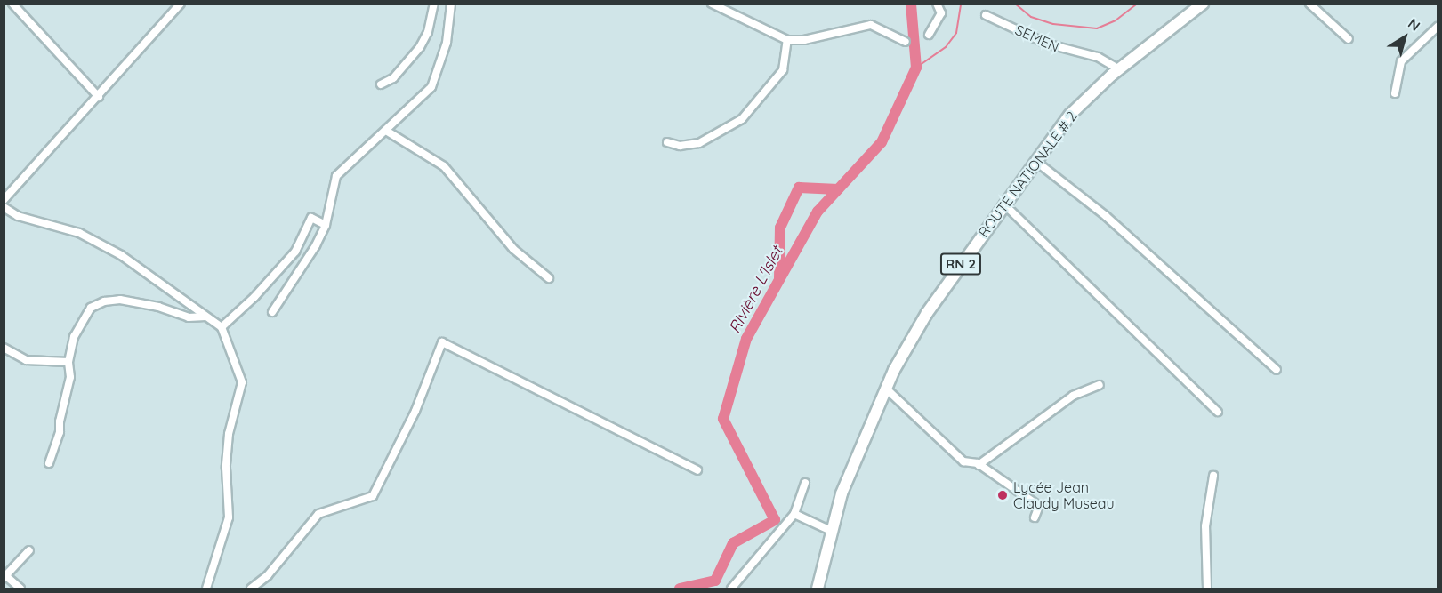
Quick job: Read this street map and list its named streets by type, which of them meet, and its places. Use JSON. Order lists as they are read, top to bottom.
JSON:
{
  "streets": {
    "main road": ["ROUTE NATIONALE # 2", "RN 2"],
    "street": ["SEMEN"]
  },
  "crossings": [
    ["SEMEN", "ROUTE NATIONALE # 2"]
  ],
  "water": ["Rivière L'Islet"],
  "places": ["Lycée Jean Claudy Museau"],
  "north": "top right"
}
